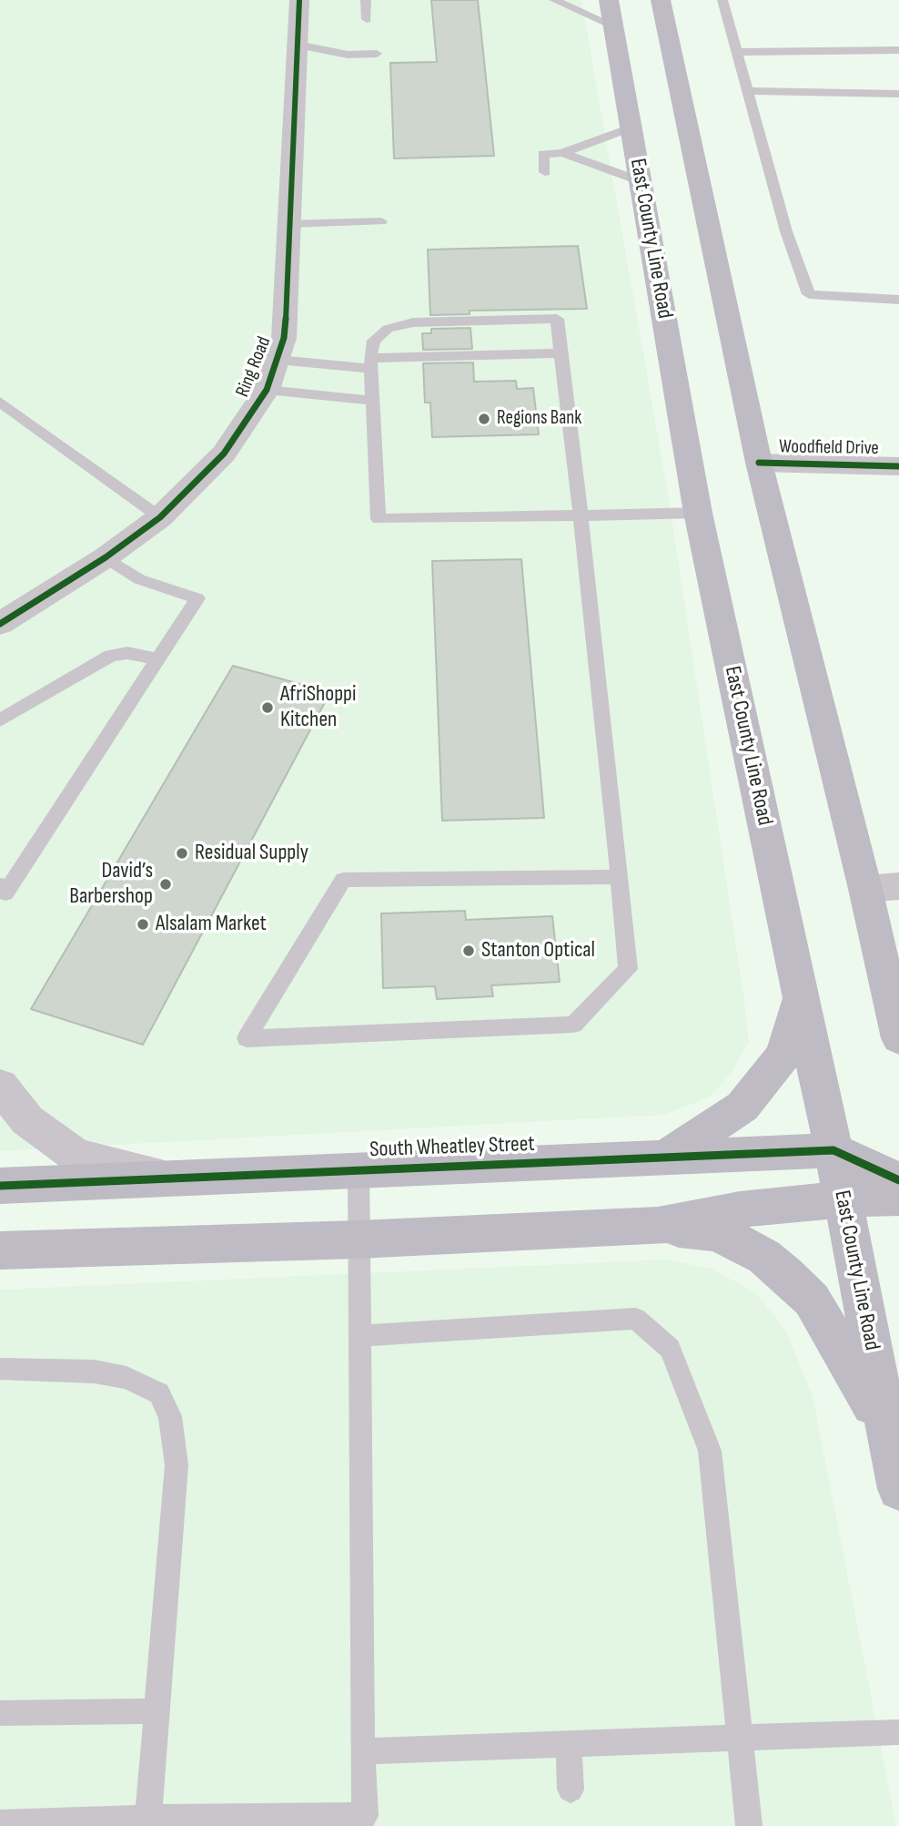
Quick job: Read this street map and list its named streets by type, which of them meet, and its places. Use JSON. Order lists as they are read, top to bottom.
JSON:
{
  "streets": {
    "main road": ["East County Line Road", "South Wheatley Street"],
    "street": ["Ring Road", "Woodfield Drive"]
  },
  "crossings": [
    ["East County Line Road", "South Wheatley Street"]
  ],
  "places": [
    "Regions Bank",
    "AfriShoppi Kitchen",
    "Residual Supply",
    "David’s Barbershop",
    "Alsalam Market",
    "Stanton Optical"
  ]
}
